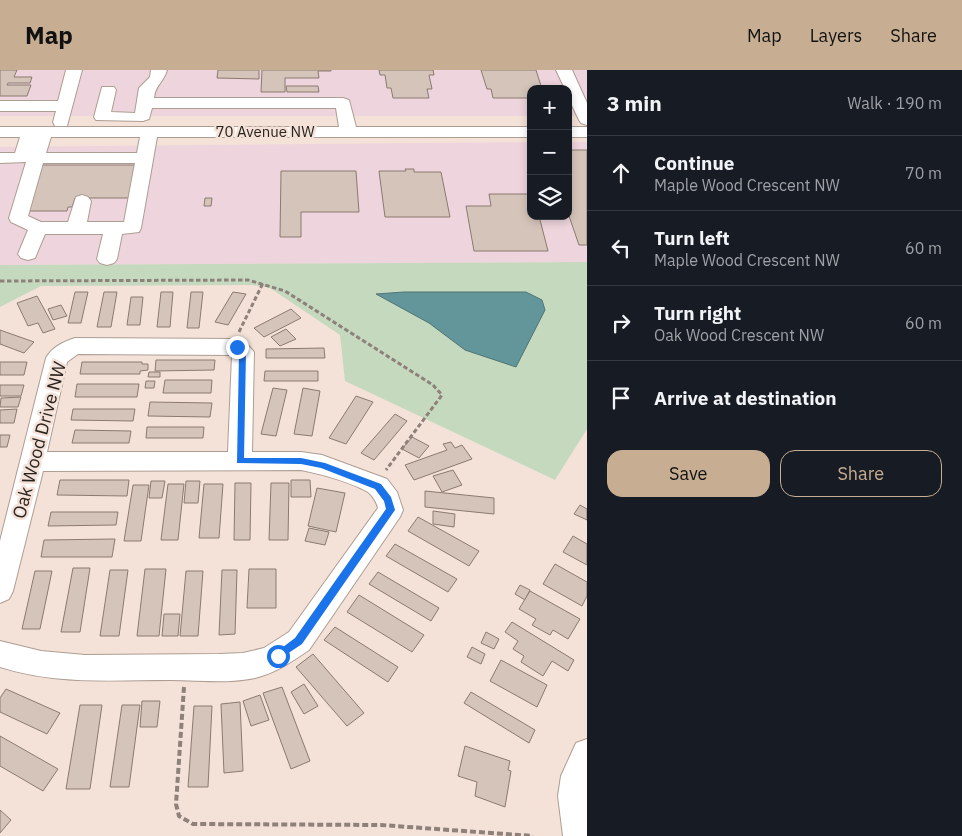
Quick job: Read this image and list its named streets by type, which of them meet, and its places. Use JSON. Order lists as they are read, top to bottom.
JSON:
{
  "streets": {
    "street": ["70 Avenue NW", "Oak Wood Drive NW"]
  },
  "page": {
    "header": "Map",
    "nav": ["Map", "Layers", "Share"],
    "heading": ["3 min", "Walk · 190 m"],
    "map_buttons": ["+", "−"],
    "list": [
      ["Continue", "Maple Wood Crescent NW", "70 m"],
      ["Turn left", "Maple Wood Crescent NW", "60 m"],
      ["Turn right", "Oak Wood Crescent NW", "60 m"],
      "Arrive at destination"
    ],
    "buttons": ["Save", "Share"]
  }
}
